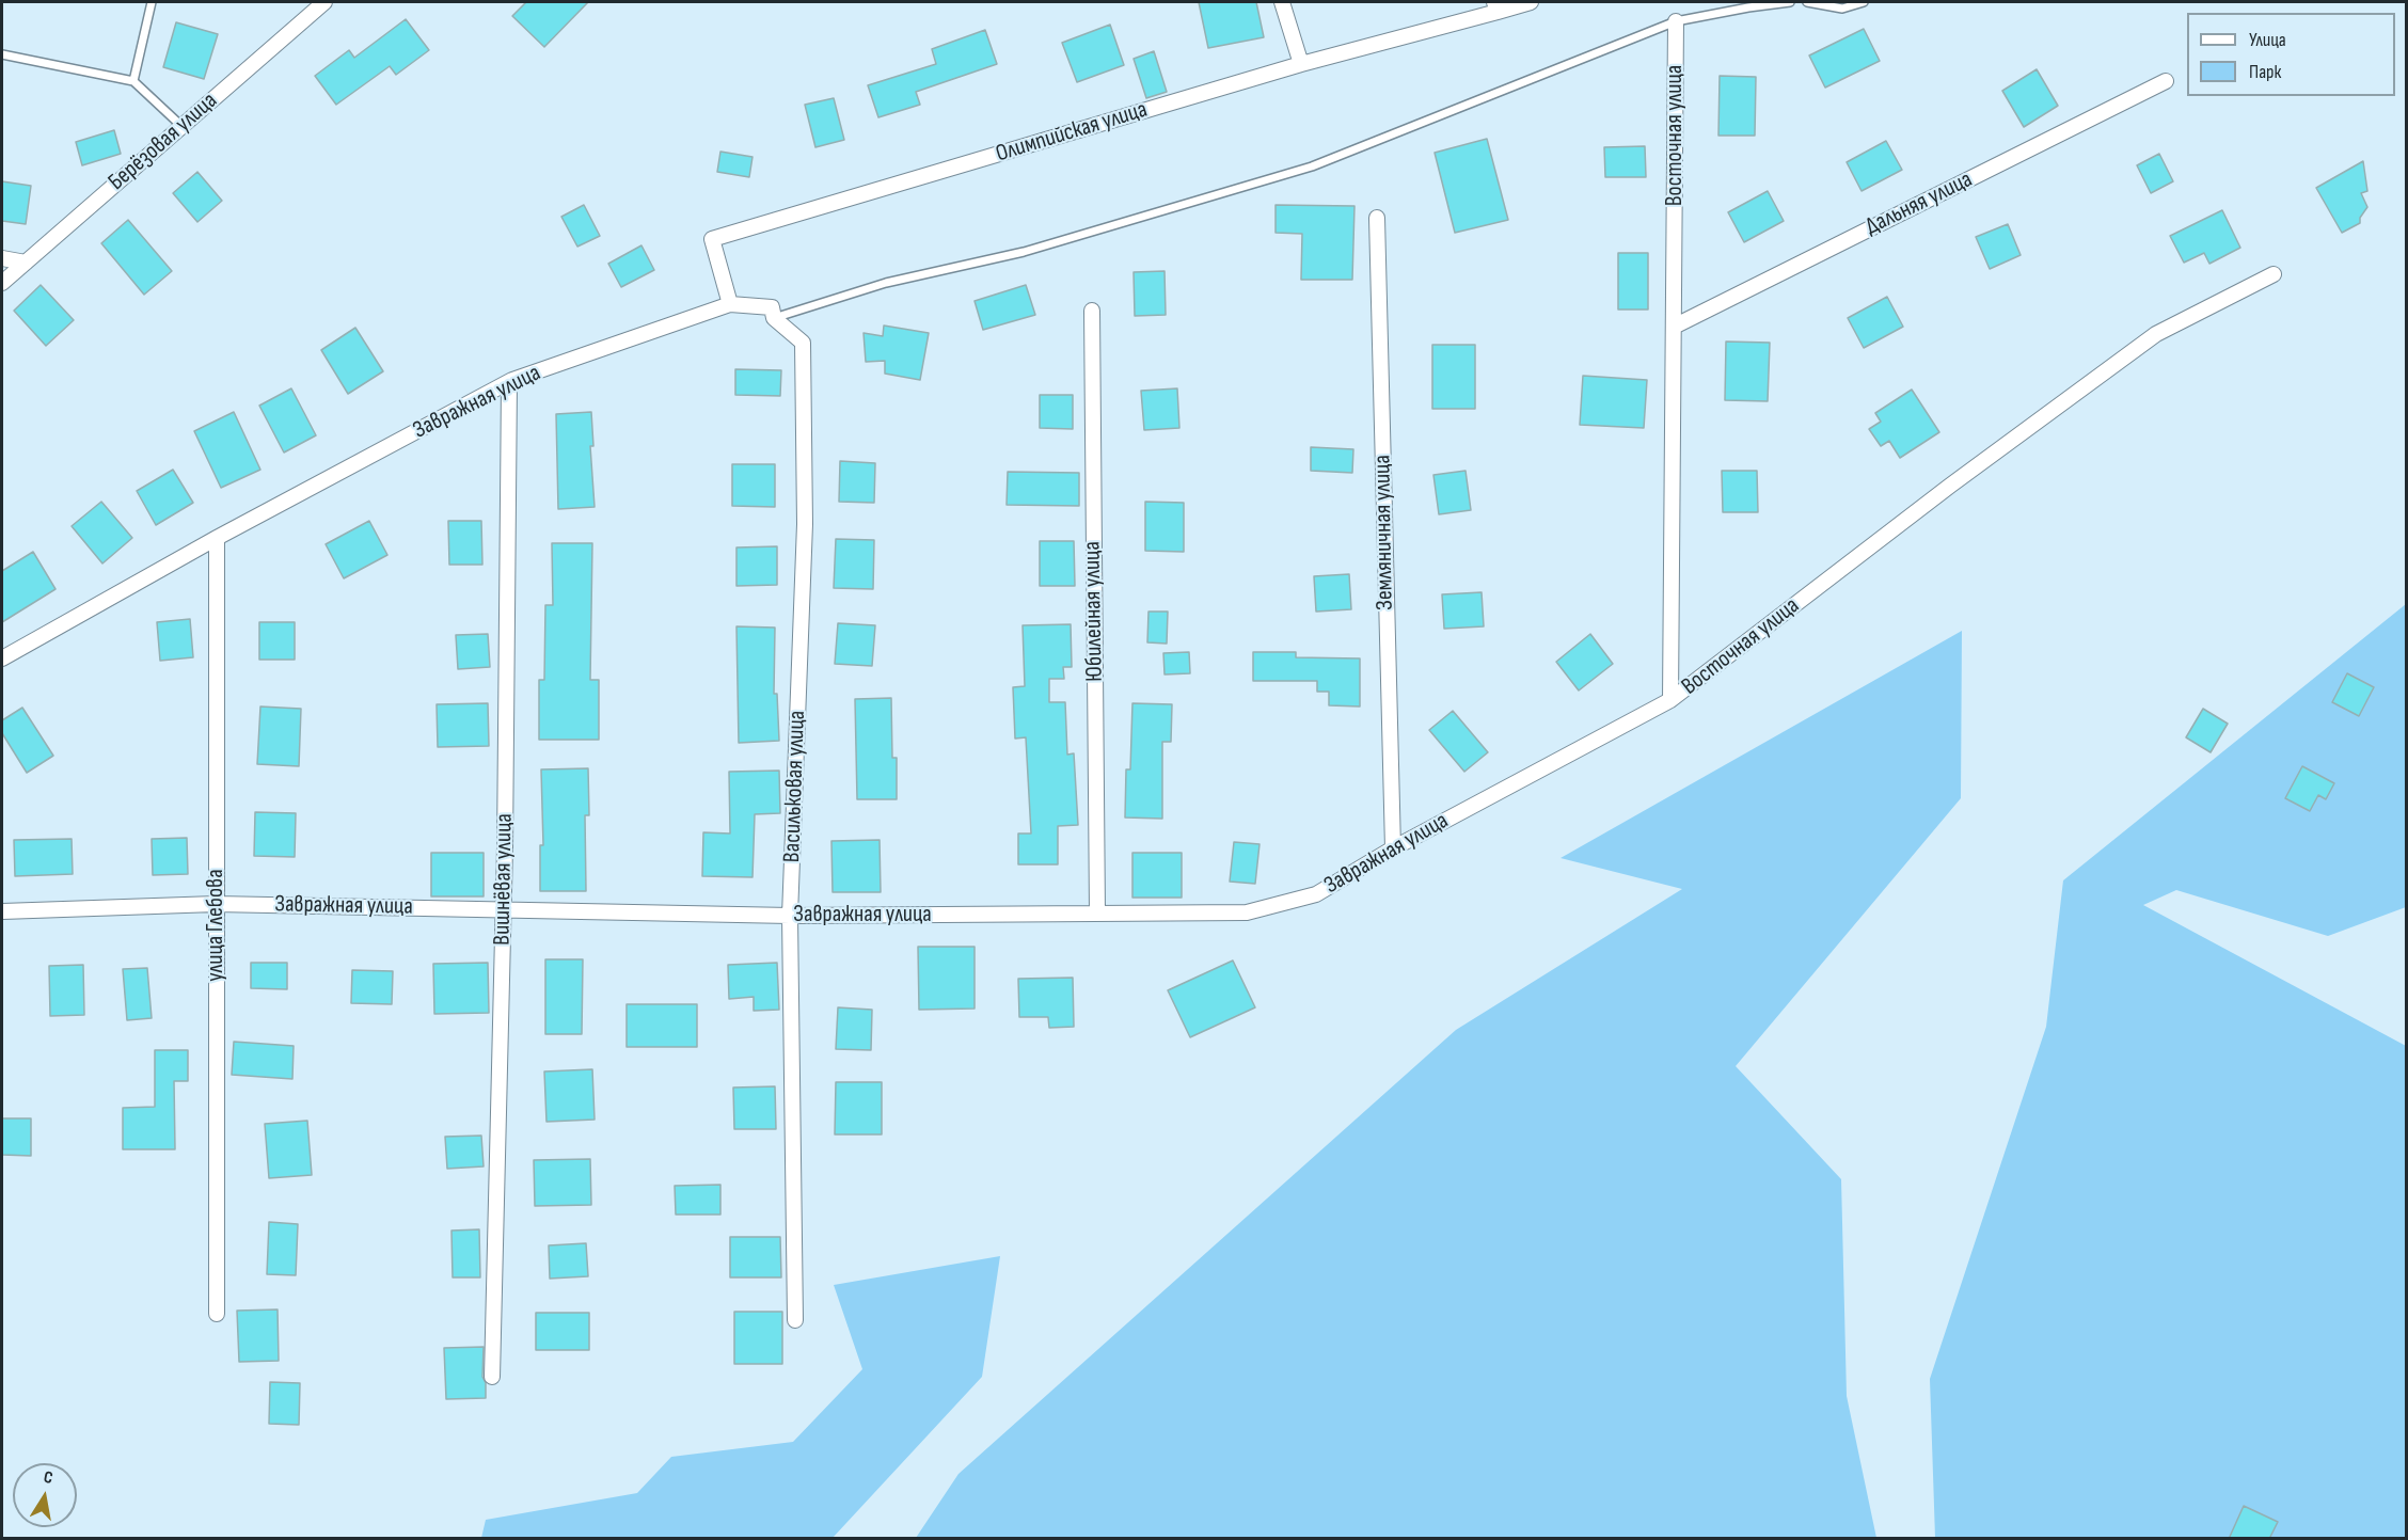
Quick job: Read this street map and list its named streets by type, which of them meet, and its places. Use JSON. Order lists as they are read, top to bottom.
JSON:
{
  "streets": {
    "street": [
      "Олимпийская улица",
      "Восточная улица",
      "Берёзовая улица",
      "Дальняя улица",
      "Завражная улица",
      "Земляничная улица",
      "Юбилейная улица",
      "Васильковая улица",
      "Вишнёвая улица",
      "улица Глебова"
    ]
  },
  "crossings": [
    ["Олимпийская улица", "Завражная улица"],
    ["Олимпийская улица", "Васильковая улица"],
    ["Восточная улица", "Дальняя улица"],
    ["Восточная улица", "Завражная улица"],
    ["Завражная улица", "Земляничная улица"],
    ["Завражная улица", "Юбилейная улица"],
    ["Завражная улица", "Васильковая улица"],
    ["Завражная улица", "Вишнёвая улица"],
    ["Завражная улица", "улица Глебова"]
  ],
  "legend": ["Улица", "Парк"],
  "north": "top"
}
